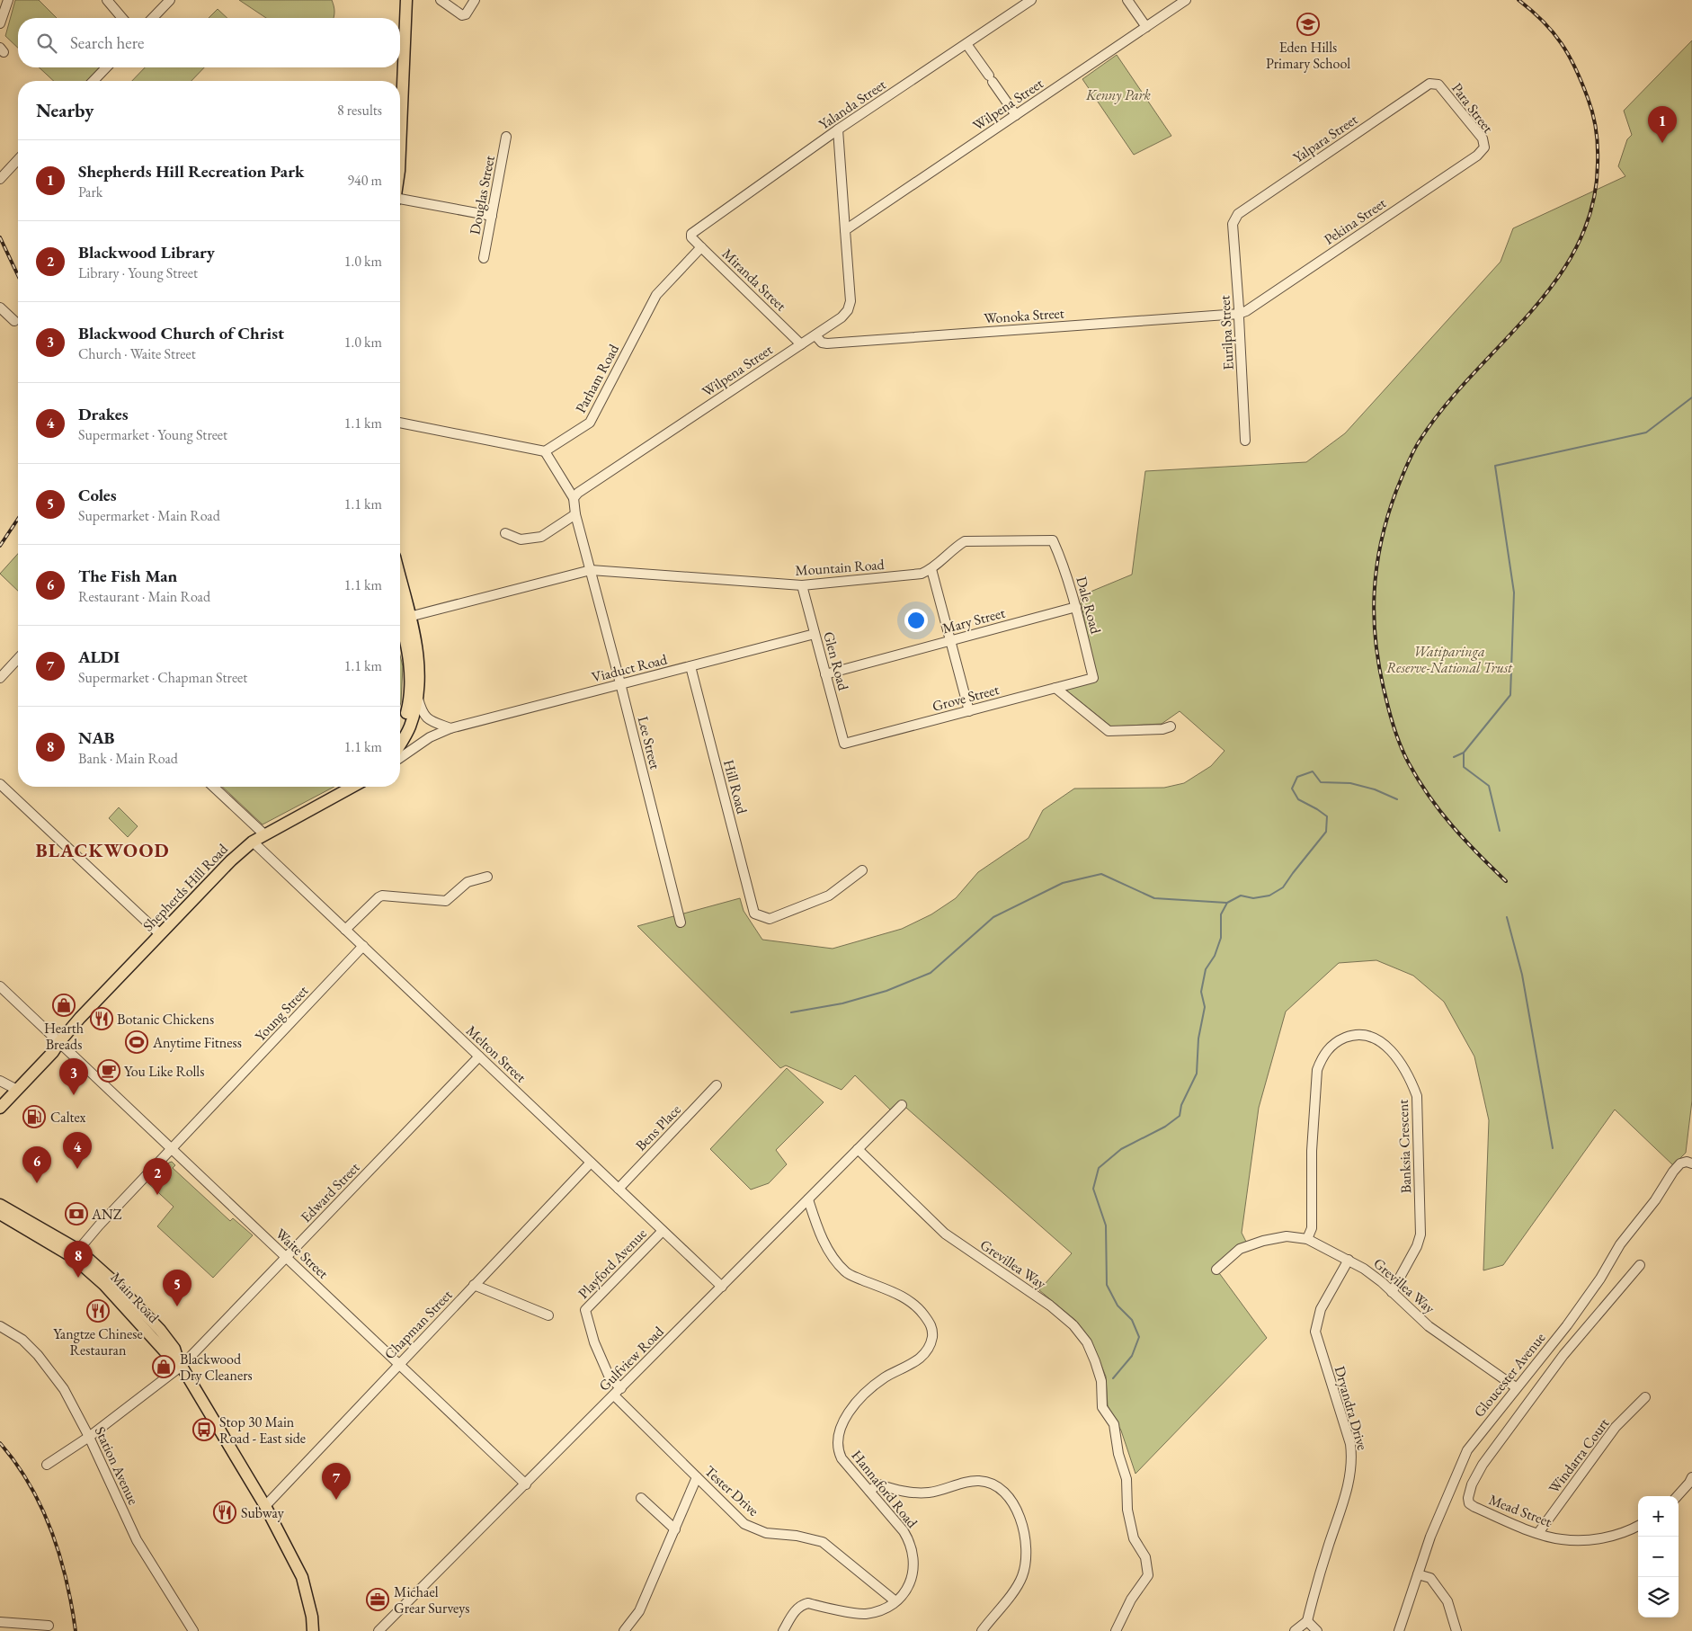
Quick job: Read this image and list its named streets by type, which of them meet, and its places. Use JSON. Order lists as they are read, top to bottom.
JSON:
{
  "streets": {
    "main road": ["Shepherds Hill Road", "Main Road"],
    "street": [
      "Yalanda Street",
      "Wilpena Street",
      "Para Street",
      "Yalpara Street",
      "Douglas Street",
      "Pekina Street",
      "Miranda Street",
      "Wonoka Street",
      "Eurilpa Street",
      "Parham Road",
      "Mountain Road",
      "Dale Road",
      "Mary Street",
      "Glen Road",
      "Viaduct Road",
      "Grove Street",
      "Lee Street",
      "Hill Road",
      "Young Street",
      "Melton Street",
      "Bens Place",
      "Banksia Crescent",
      "Edward Street",
      "Waite Street",
      "Playford Avenue",
      "Grevillea Way",
      "Chapman Street",
      "Gulfview Road",
      "Gloucester Avenue",
      "Dryandra Drive",
      "Windarra Court",
      "Station Avenue",
      "Hannaford Road",
      "Tester Drive",
      "Mead Street"
    ]
  },
  "crossings": [
    ["Yalanda Street", "Wilpena Street"],
    ["Yalanda Street", "Miranda Street"],
    ["Wilpena Street", "Miranda Street"],
    ["Wilpena Street", "Wonoka Street"],
    ["Para Street", "Yalpara Street"],
    ["Para Street", "Pekina Street"],
    ["Yalpara Street", "Eurilpa Street"],
    ["Pekina Street", "Wonoka Street"],
    ["Pekina Street", "Eurilpa Street"],
    ["Miranda Street", "Parham Road"],
    ["Wonoka Street", "Eurilpa Street"],
    ["Mountain Road", "Dale Road"],
    ["Mountain Road", "Glen Road"],
    ["Mountain Road", "Lee Street"],
    ["Dale Road", "Mary Street"],
    ["Dale Road", "Grove Street"],
    ["Mary Street", "Glen Road"],
    ["Glen Road", "Viaduct Road"],
    ["Glen Road", "Grove Street"],
    ["Viaduct Road", "Lee Street"],
    ["Viaduct Road", "Hill Road"],
    ["Shepherds Hill Road", "Melton Street"],
    ["Shepherds Hill Road", "Waite Street"],
    ["Young Street", "Melton Street"],
    ["Young Street", "Waite Street"],
    ["Young Street", "Main Road"],
    ["Melton Street", "Bens Place"],
    ["Melton Street", "Edward Street"],
    ["Melton Street", "Playford Avenue"],
    ["Melton Street", "Chapman Street"],
    ["Melton Street", "Gulfview Road"],
    ["Banksia Crescent", "Grevillea Way"],
    ["Edward Street", "Waite Street"],
    ["Edward Street", "Main Road"],
    ["Edward Street", "Station Avenue"],
    ["Waite Street", "Chapman Street"],
    ["Waite Street", "Gulfview Road"],
    ["Playford Avenue", "Gulfview Road"],
    ["Grevillea Way", "Gulfview Road"],
    ["Grevillea Way", "Gloucester Avenue"],
    ["Grevillea Way", "Dryandra Drive"],
    ["Main Road", "Chapman Street"],
    ["Gulfview Road", "Hannaford Road"],
    ["Gulfview Road", "Tester Drive"],
    ["Gloucester Avenue", "Mead Street"],
    ["Windarra Court", "Mead Street"],
    ["Hannaford Road", "Tester Drive"]
  ],
  "districts": ["BLACKWOOD"],
  "parks": ["Kenny Park", "Watiparinga Reserve-National Trust"],
  "places": {
    "school or university": ["Eden Hills Primary School"],
    "shop": ["Hearth Breads", "Blackwood Dry Cleaners"],
    "restaurant": ["Botanic Chickens", "Yangtze Chinese Restauran", "Subway"],
    "sports": ["Anytime Fitness"],
    "cafe": ["You Like Rolls"],
    "fuel station": ["Caltex"],
    "bank": ["ANZ"],
    "bus stop": ["Stop 30 Main Road - East side"],
    "office": ["Michael Grear Surveys"]
  },
  "page": {
    "search": "Search here",
    "heading": ["Nearby", "8 results"],
    "pins": [
      "1",
      "3",
      "4",
      "6",
      "2",
      "8",
      "5",
      "7"
    ],
    "list": [
      {
        "mark": "1",
        "name": "Shepherds Hill Recreation Park",
        "note": "Park",
        "value": "940 m"
      },
      {
        "mark": "2",
        "name": "Blackwood Library",
        "note": "Library · Young Street",
        "value": "1.0 km"
      },
      {
        "mark": "3",
        "name": "Blackwood Church of Christ",
        "note": "Church · Waite Street",
        "value": "1.0 km"
      },
      {
        "mark": "4",
        "name": "Drakes",
        "note": "Supermarket · Young Street",
        "value": "1.1 km"
      },
      {
        "mark": "5",
        "name": "Coles",
        "note": "Supermarket · Main Road",
        "value": "1.1 km"
      },
      {
        "mark": "6",
        "name": "The Fish Man",
        "note": "Restaurant · Main Road",
        "value": "1.1 km"
      },
      {
        "mark": "7",
        "name": "ALDI",
        "note": "Supermarket · Chapman Street",
        "value": "1.1 km"
      },
      {
        "mark": "8",
        "name": "NAB",
        "note": "Bank · Main Road",
        "value": "1.1 km"
      }
    ],
    "map_buttons": ["+", "−"]
  }
}
